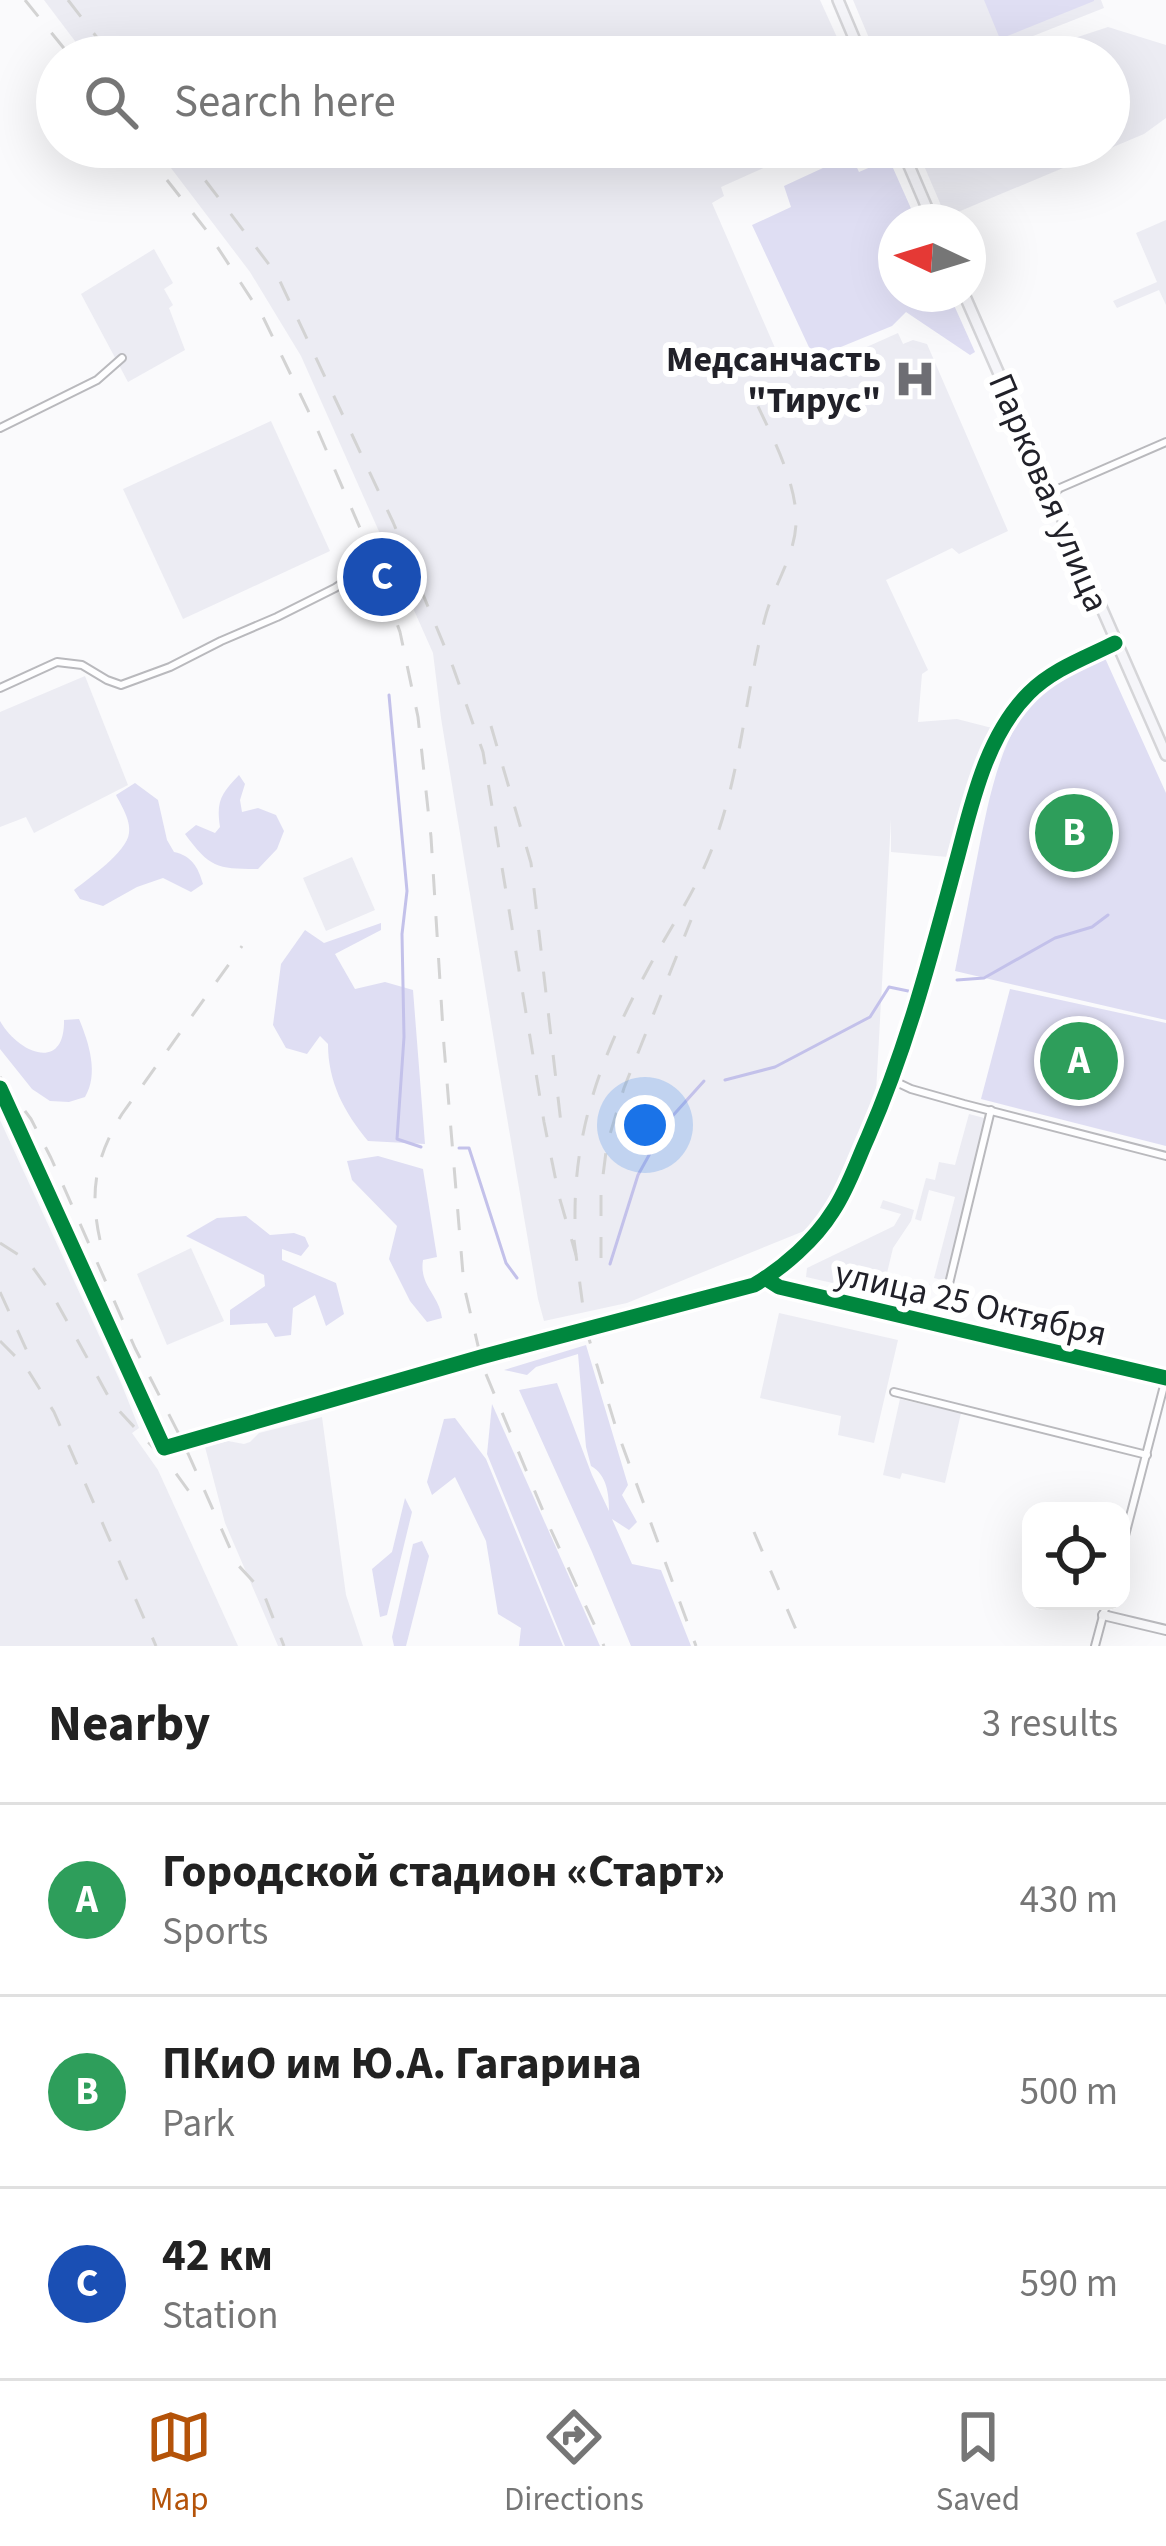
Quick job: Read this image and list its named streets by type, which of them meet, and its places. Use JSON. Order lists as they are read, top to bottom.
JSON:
{
  "streets": {
    "main road": ["Парковая улица"],
    "street": ["улица 25 Октября"]
  },
  "places": {
    "hospital": ["Медсанчасть \"Тирус\""]
  },
  "north": "left",
  "page": {
    "search": "Search here",
    "pins": ["C", "B", "A"],
    "heading": ["Nearby", "3 results"],
    "list": [
      {
        "mark": "A",
        "name": "Городской стадион «Старт»",
        "note": "Sports",
        "value": "430 m"
      },
      {
        "mark": "B",
        "name": "ПКиО им Ю.А. Гагарина",
        "note": "Park",
        "value": "500 m"
      },
      {
        "mark": "C",
        "name": "42 км",
        "note": "Station",
        "value": "590 m"
      }
    ],
    "nav": ["Map", "Directions", "Saved"]
  }
}
